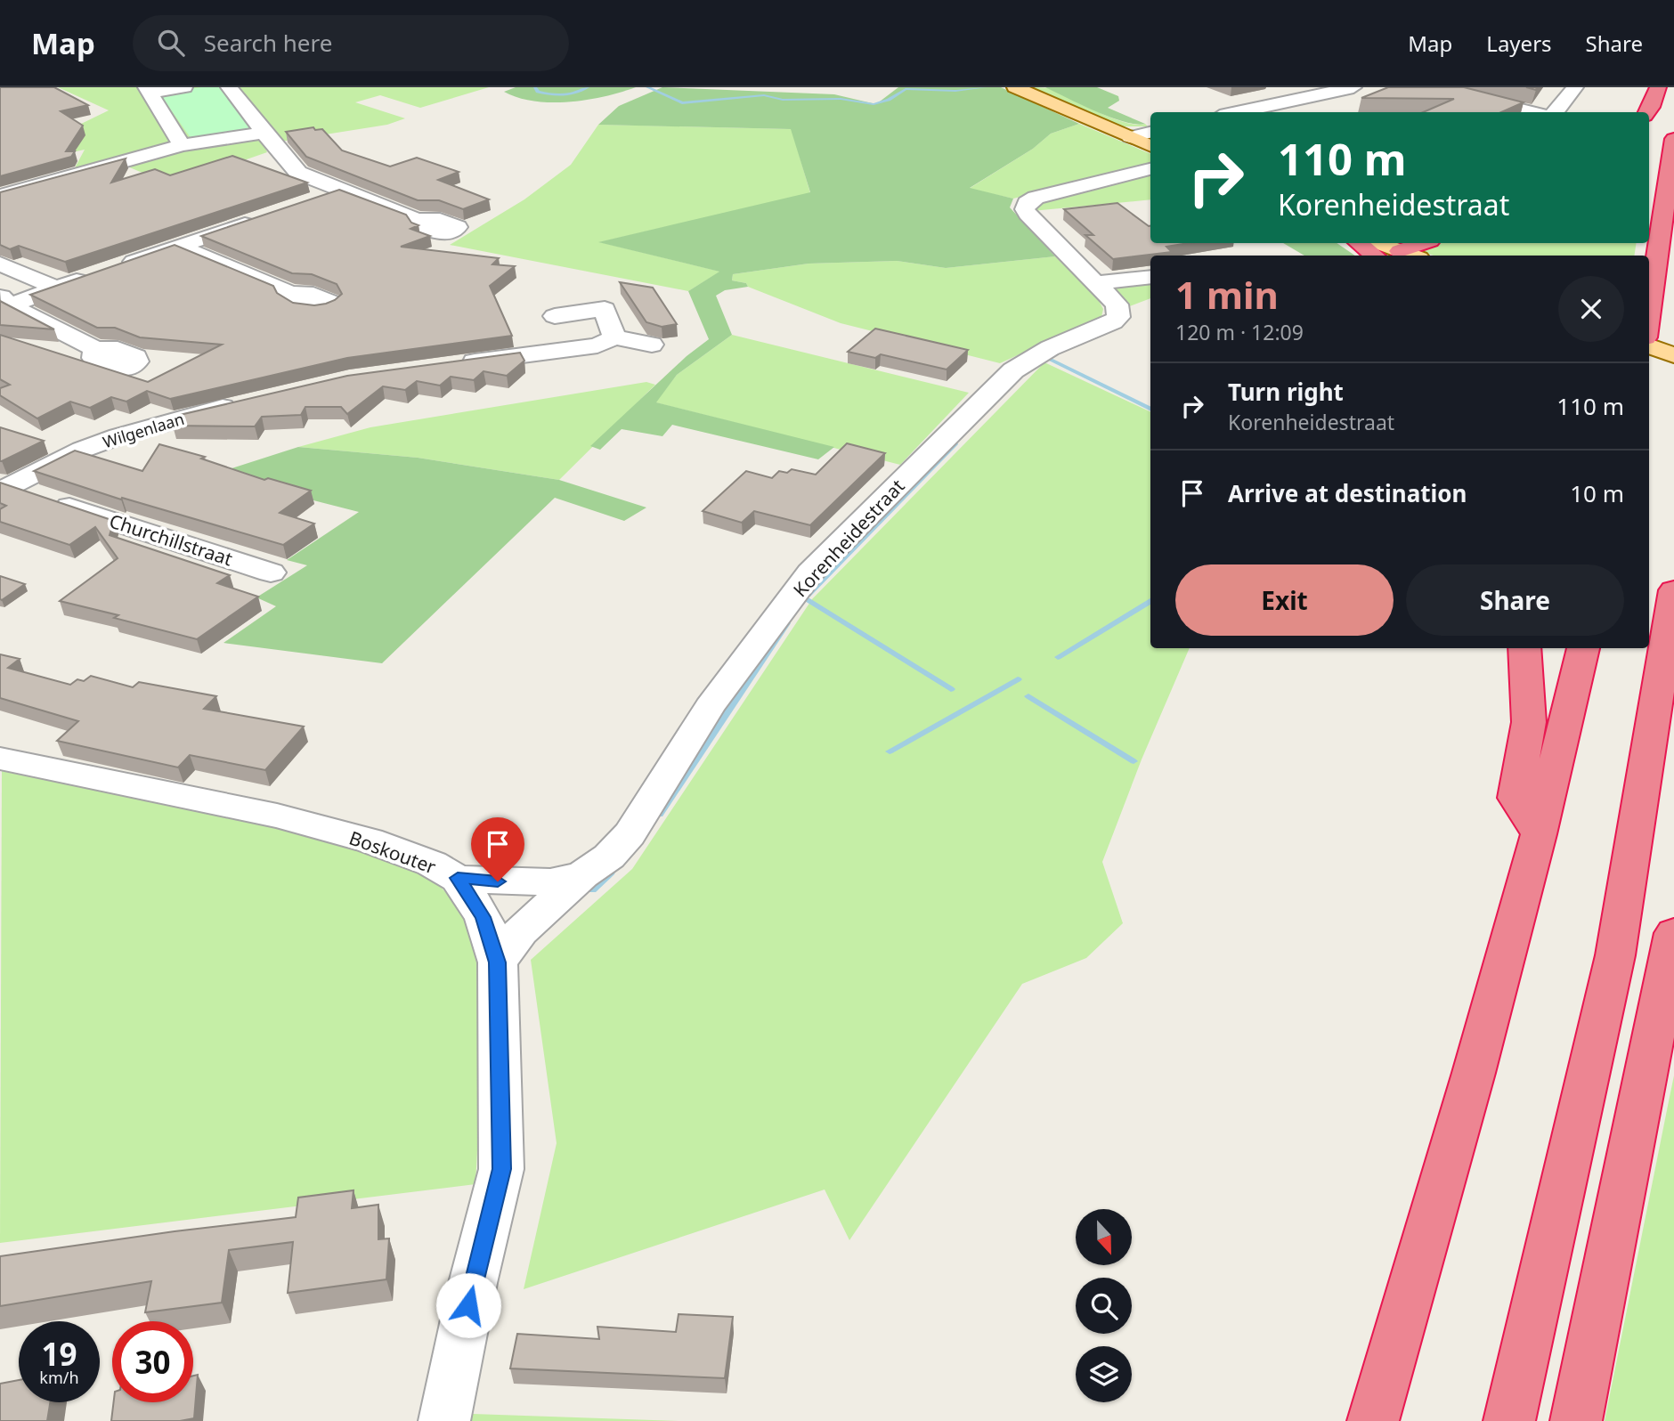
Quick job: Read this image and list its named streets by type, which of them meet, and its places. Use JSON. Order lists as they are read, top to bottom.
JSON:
{
  "streets": {
    "street": [
      "Wilgenlaan",
      "Korenheidestraat",
      "Churchillstraat",
      "Boskouter"
    ]
  },
  "crossings": [
    ["Wilgenlaan", "Churchillstraat"],
    ["Korenheidestraat", "Boskouter"]
  ],
  "north": "bottom",
  "page": {
    "header": "Map",
    "search": "Search here",
    "nav": ["Map", "Layers", "Share"],
    "turn": ["110 m", "Korenheidestraat"],
    "heading": ["1 min", "120 m · 12:09"],
    "list": [
      {
        "name": "Turn right",
        "note": "Korenheidestraat",
        "value": "110 m"
      },
      {
        "name": "Arrive at destination",
        "value": "10 m"
      }
    ],
    "buttons": ["Exit", "Share"],
    "speed": "19 km/h",
    "limit": "30"
  }
}
